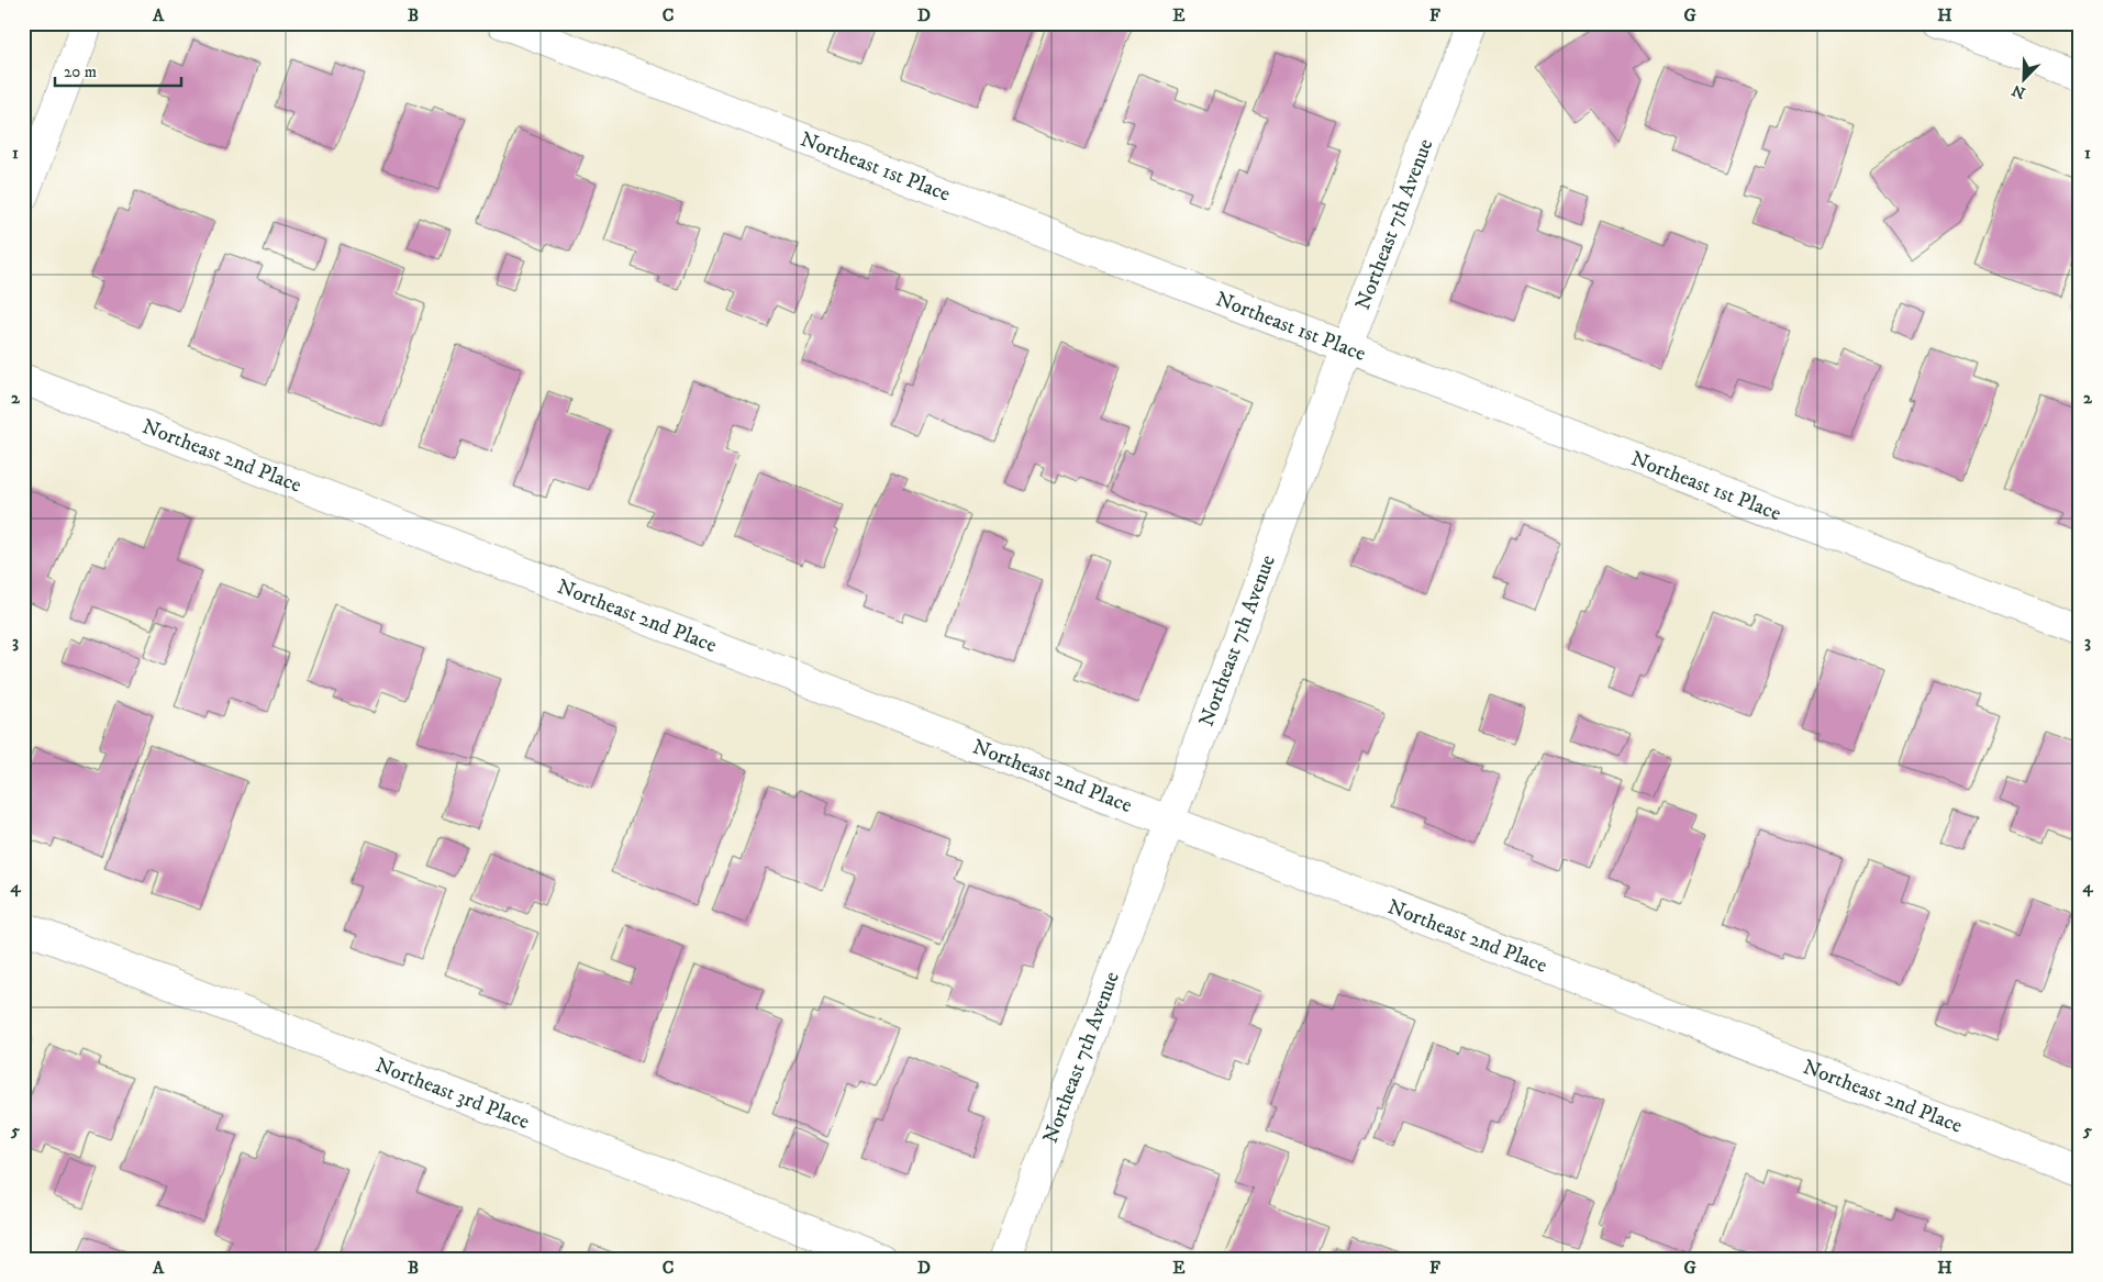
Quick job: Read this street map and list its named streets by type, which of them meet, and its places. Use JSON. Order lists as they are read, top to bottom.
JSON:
{
  "streets": {
    "street": [
      "Northeast 1st Place",
      "Northeast 7th Avenue",
      "Northeast 2nd Place",
      "Northeast 3rd Place"
    ]
  },
  "crossings": [
    ["Northeast 1st Place", "Northeast 7th Avenue"],
    ["Northeast 7th Avenue", "Northeast 2nd Place"]
  ],
  "scale_bar": "20 m",
  "north": "bottom left",
  "grid": {
    "columns": [
      "A",
      "B",
      "C",
      "D",
      "E",
      "F",
      "G",
      "H"
    ],
    "rows": [
      "1",
      "2",
      "3",
      "4",
      "5"
    ]
  }
}
